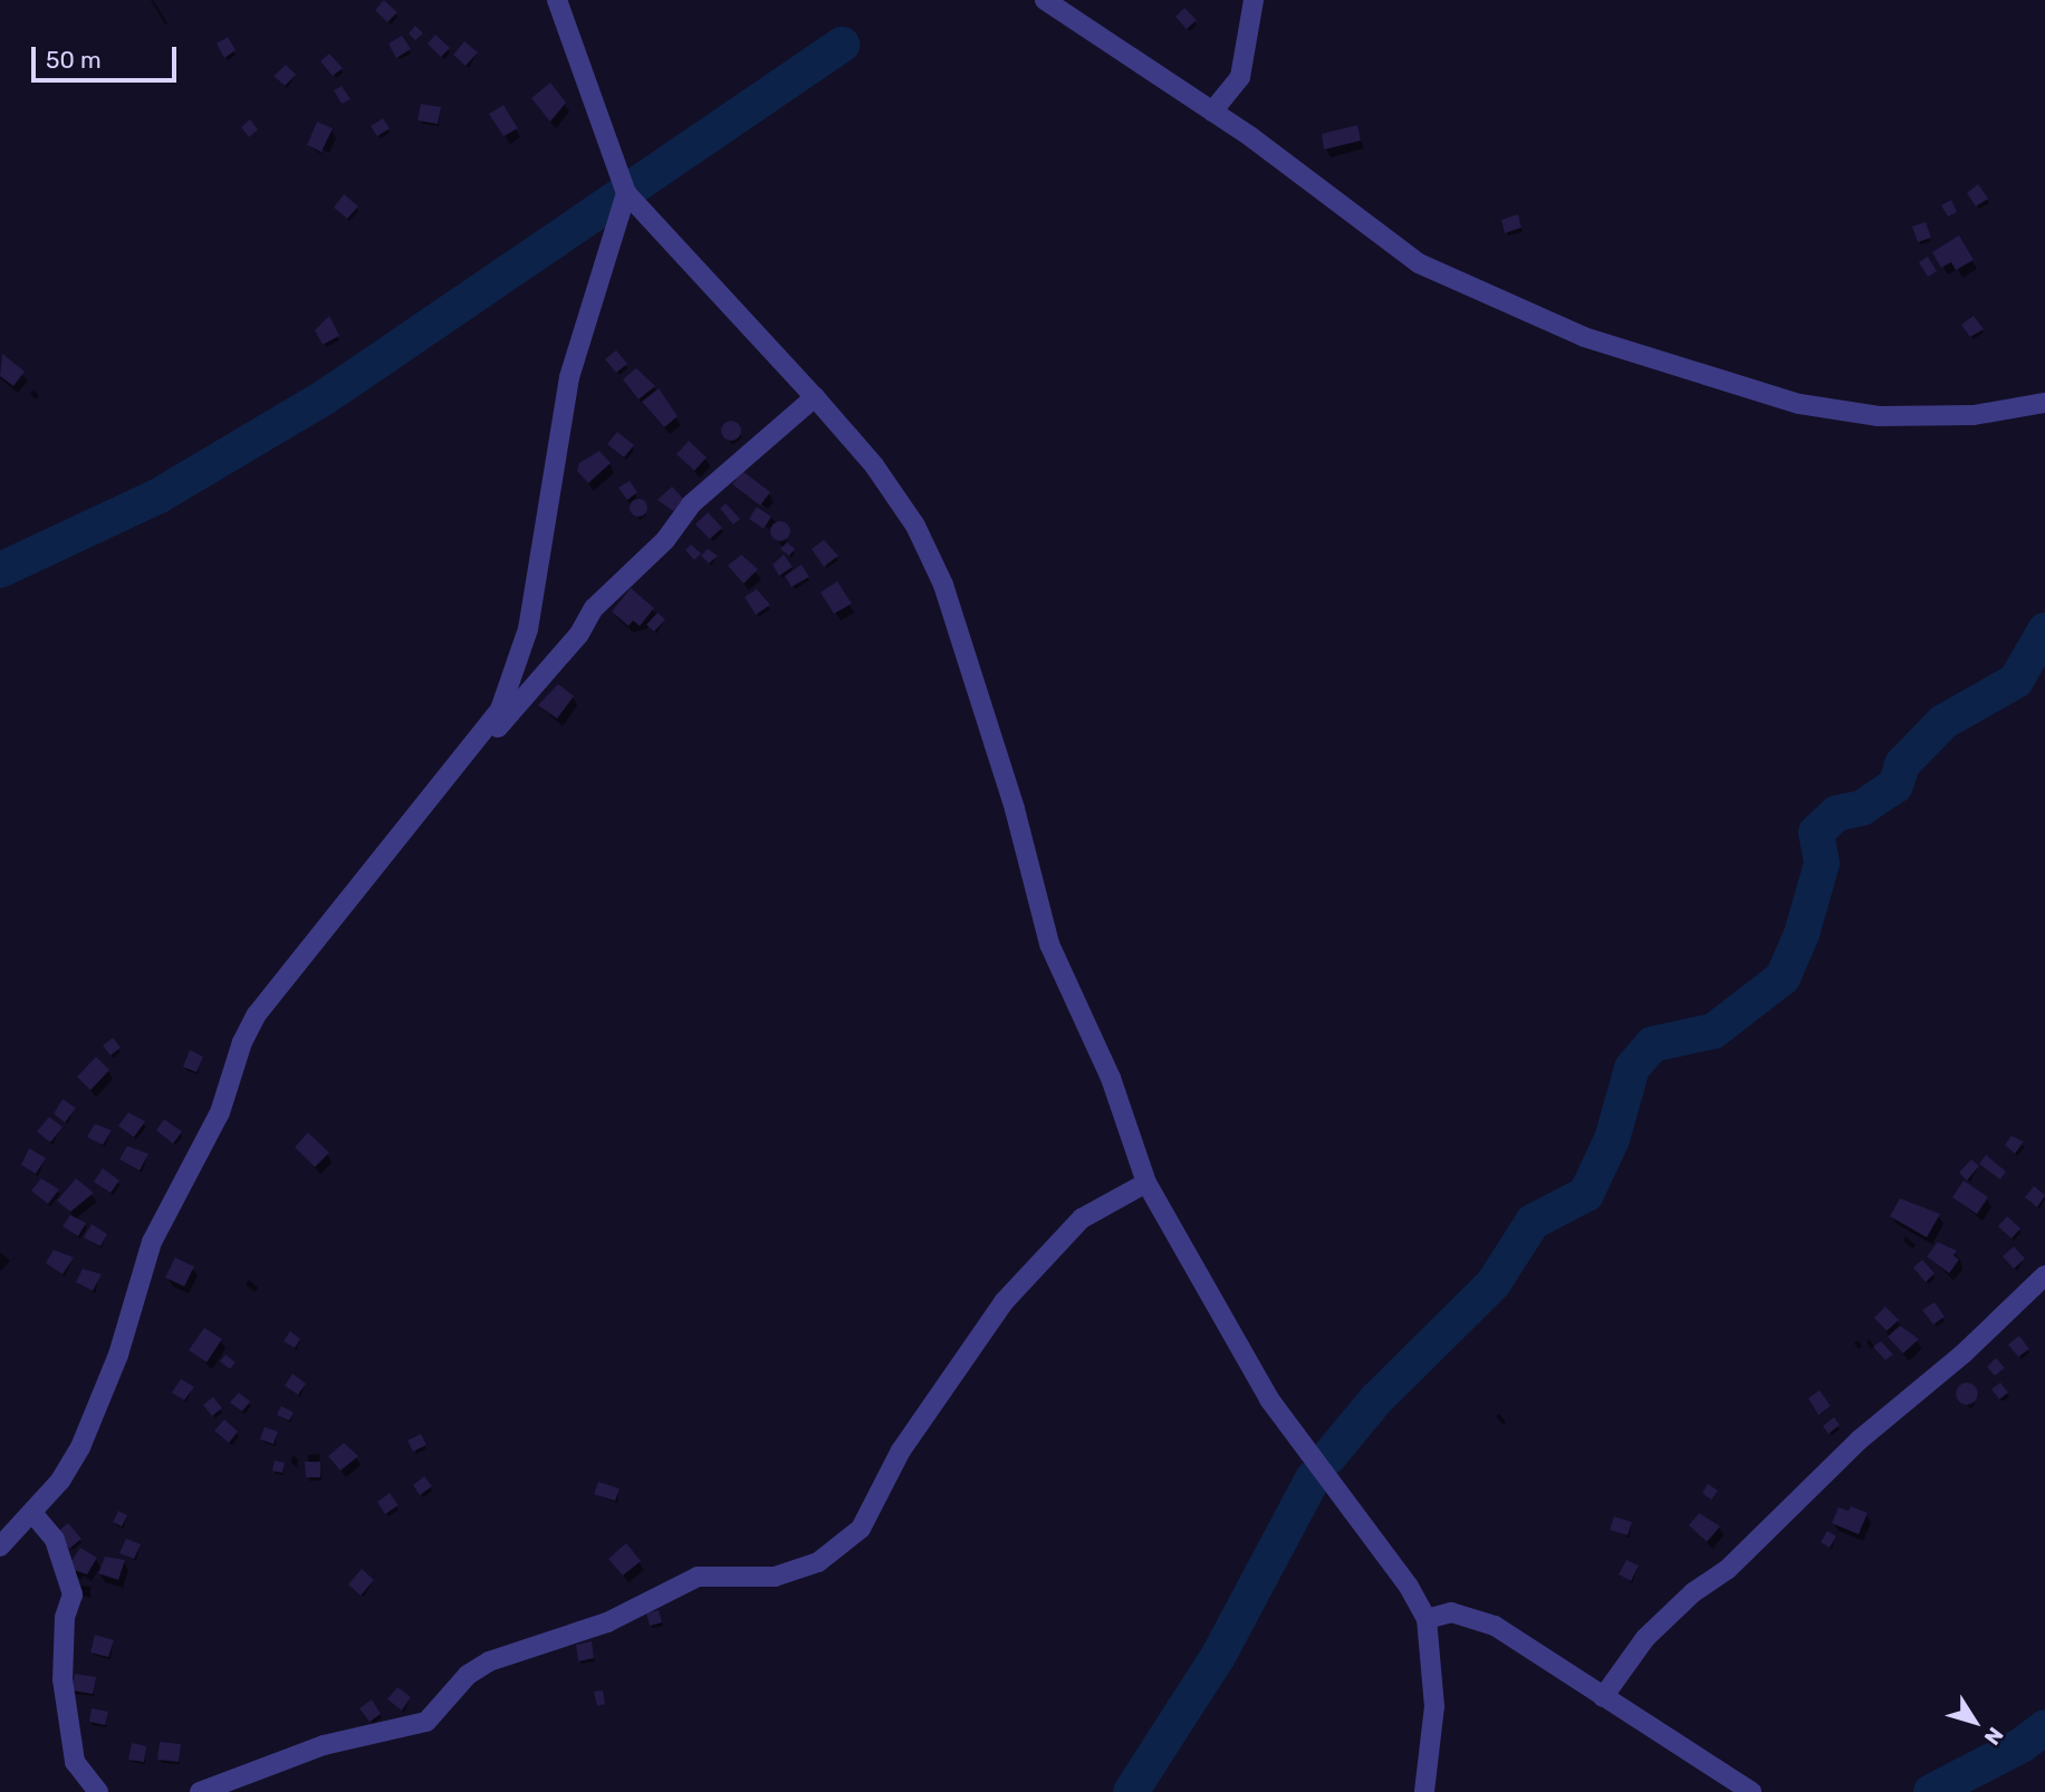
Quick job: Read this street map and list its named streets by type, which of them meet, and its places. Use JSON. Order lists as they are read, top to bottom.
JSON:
{
  "scale_bar": "50 m",
  "north": "bottom right"
}
